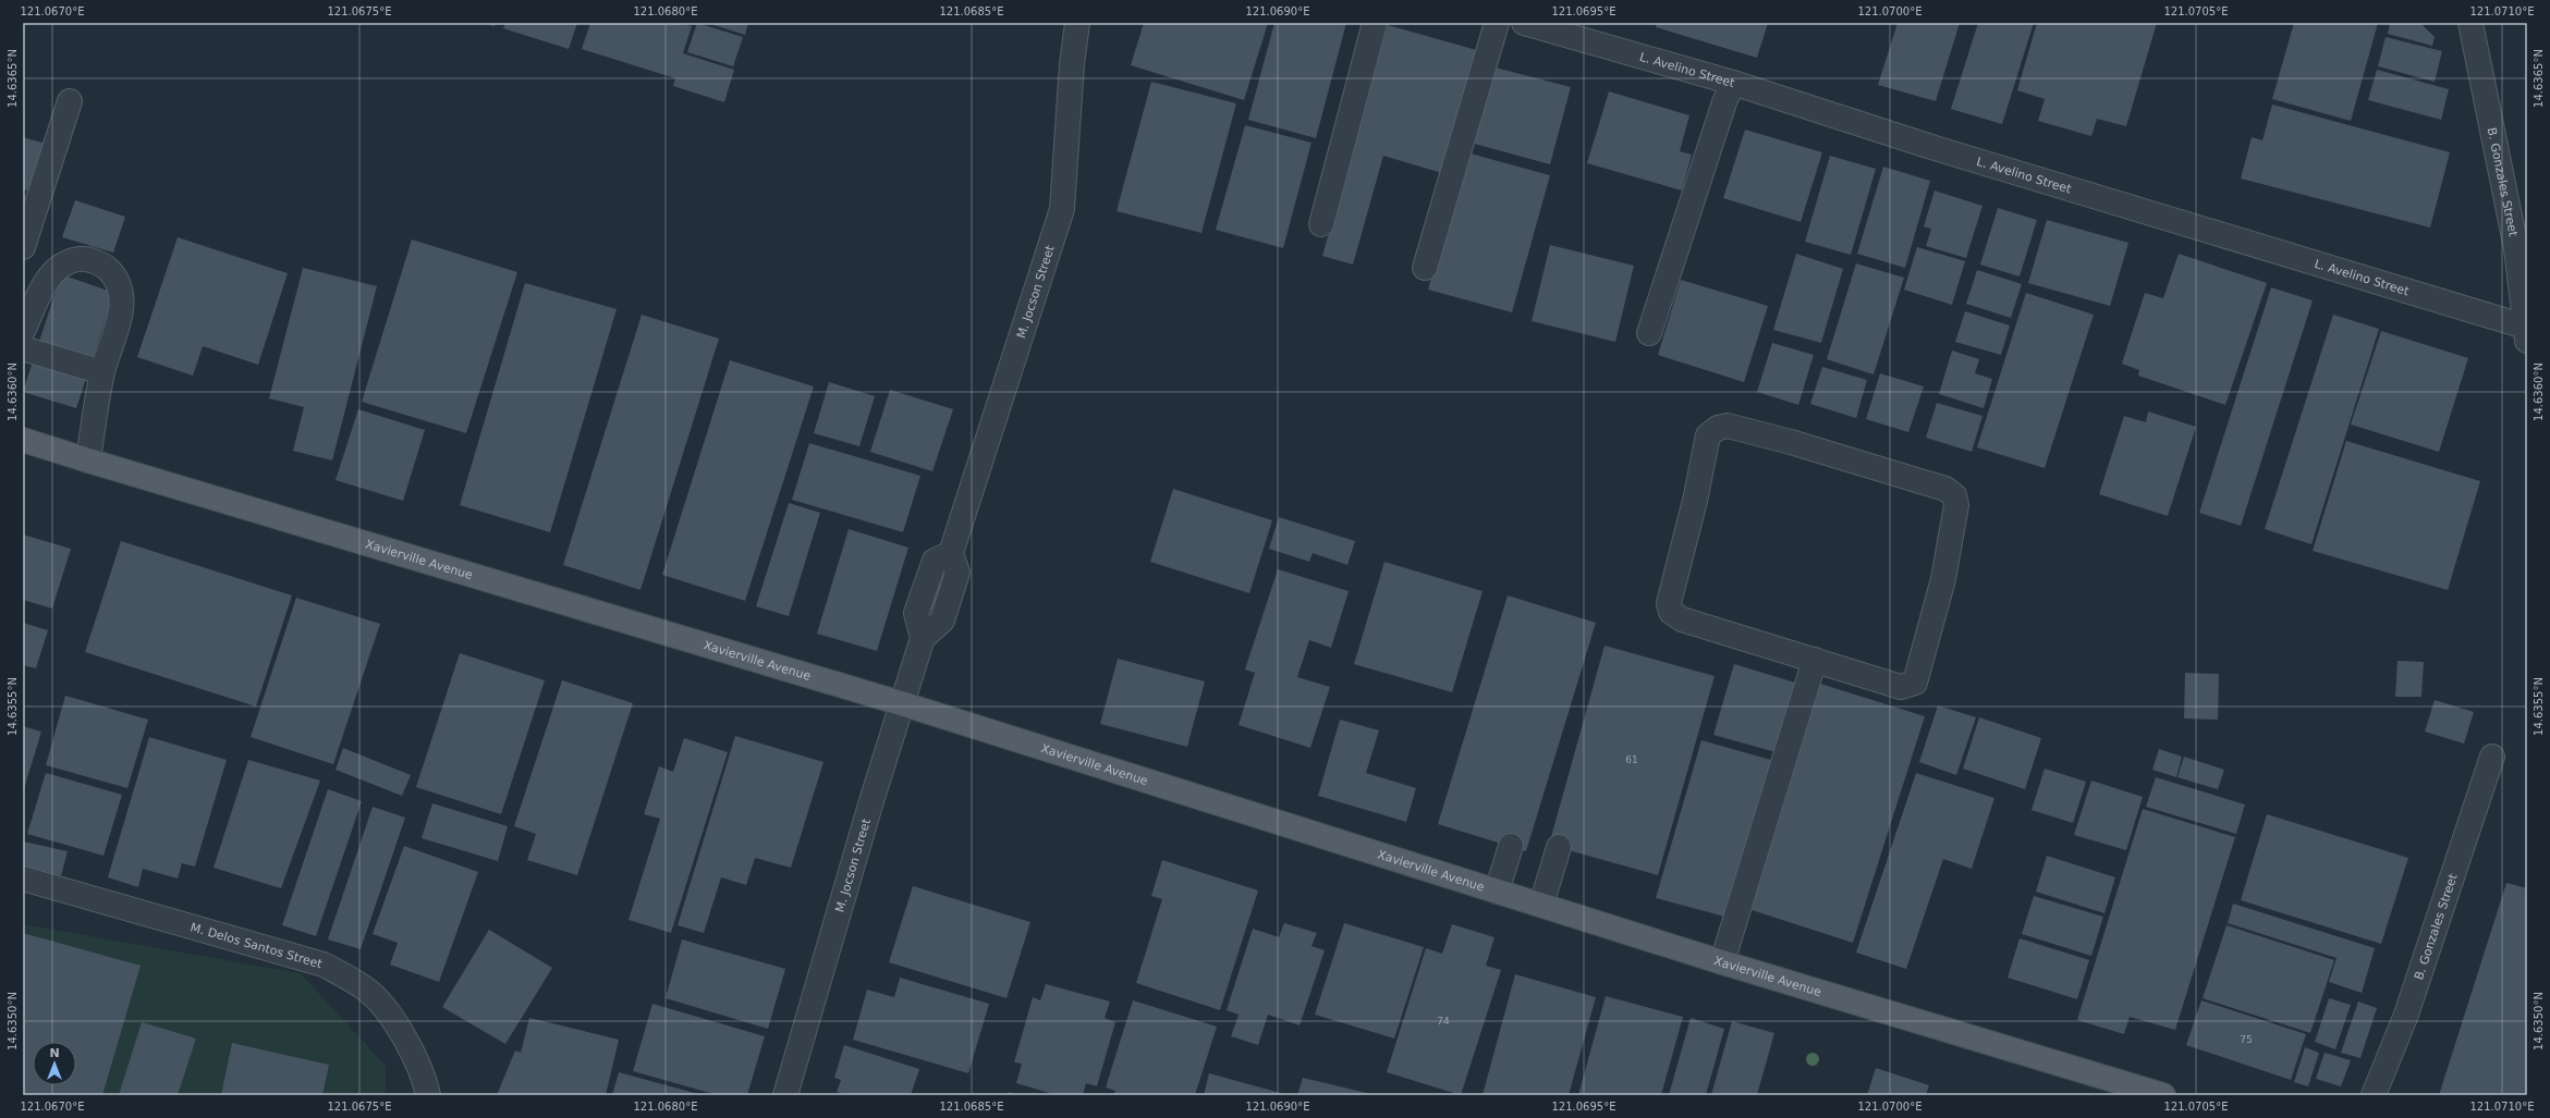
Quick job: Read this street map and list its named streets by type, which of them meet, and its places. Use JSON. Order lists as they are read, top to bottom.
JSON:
{
  "streets": {
    "main road": ["Xavierville Avenue"],
    "street": [
      "L. Avelino Street",
      "B. Gonzales Street",
      "M. Jocson Street",
      "M. Delos Santos Street"
    ]
  },
  "crossings": [
    ["L. Avelino Street", "B. Gonzales Street"],
    ["M. Jocson Street", "Xavierville Avenue"]
  ],
  "house_numbers": ["61", "74", "75"],
  "north": "top",
  "coordinates": [
    "121.0670°E",
    "121.0675°E",
    "121.0680°E",
    "121.0685°E",
    "121.0690°E",
    "121.0695°E",
    "121.0700°E",
    "121.0705°E",
    "121.0710°E",
    "14.6365°N",
    "14.6360°N",
    "14.6355°N",
    "14.6350°N"
  ]
}
